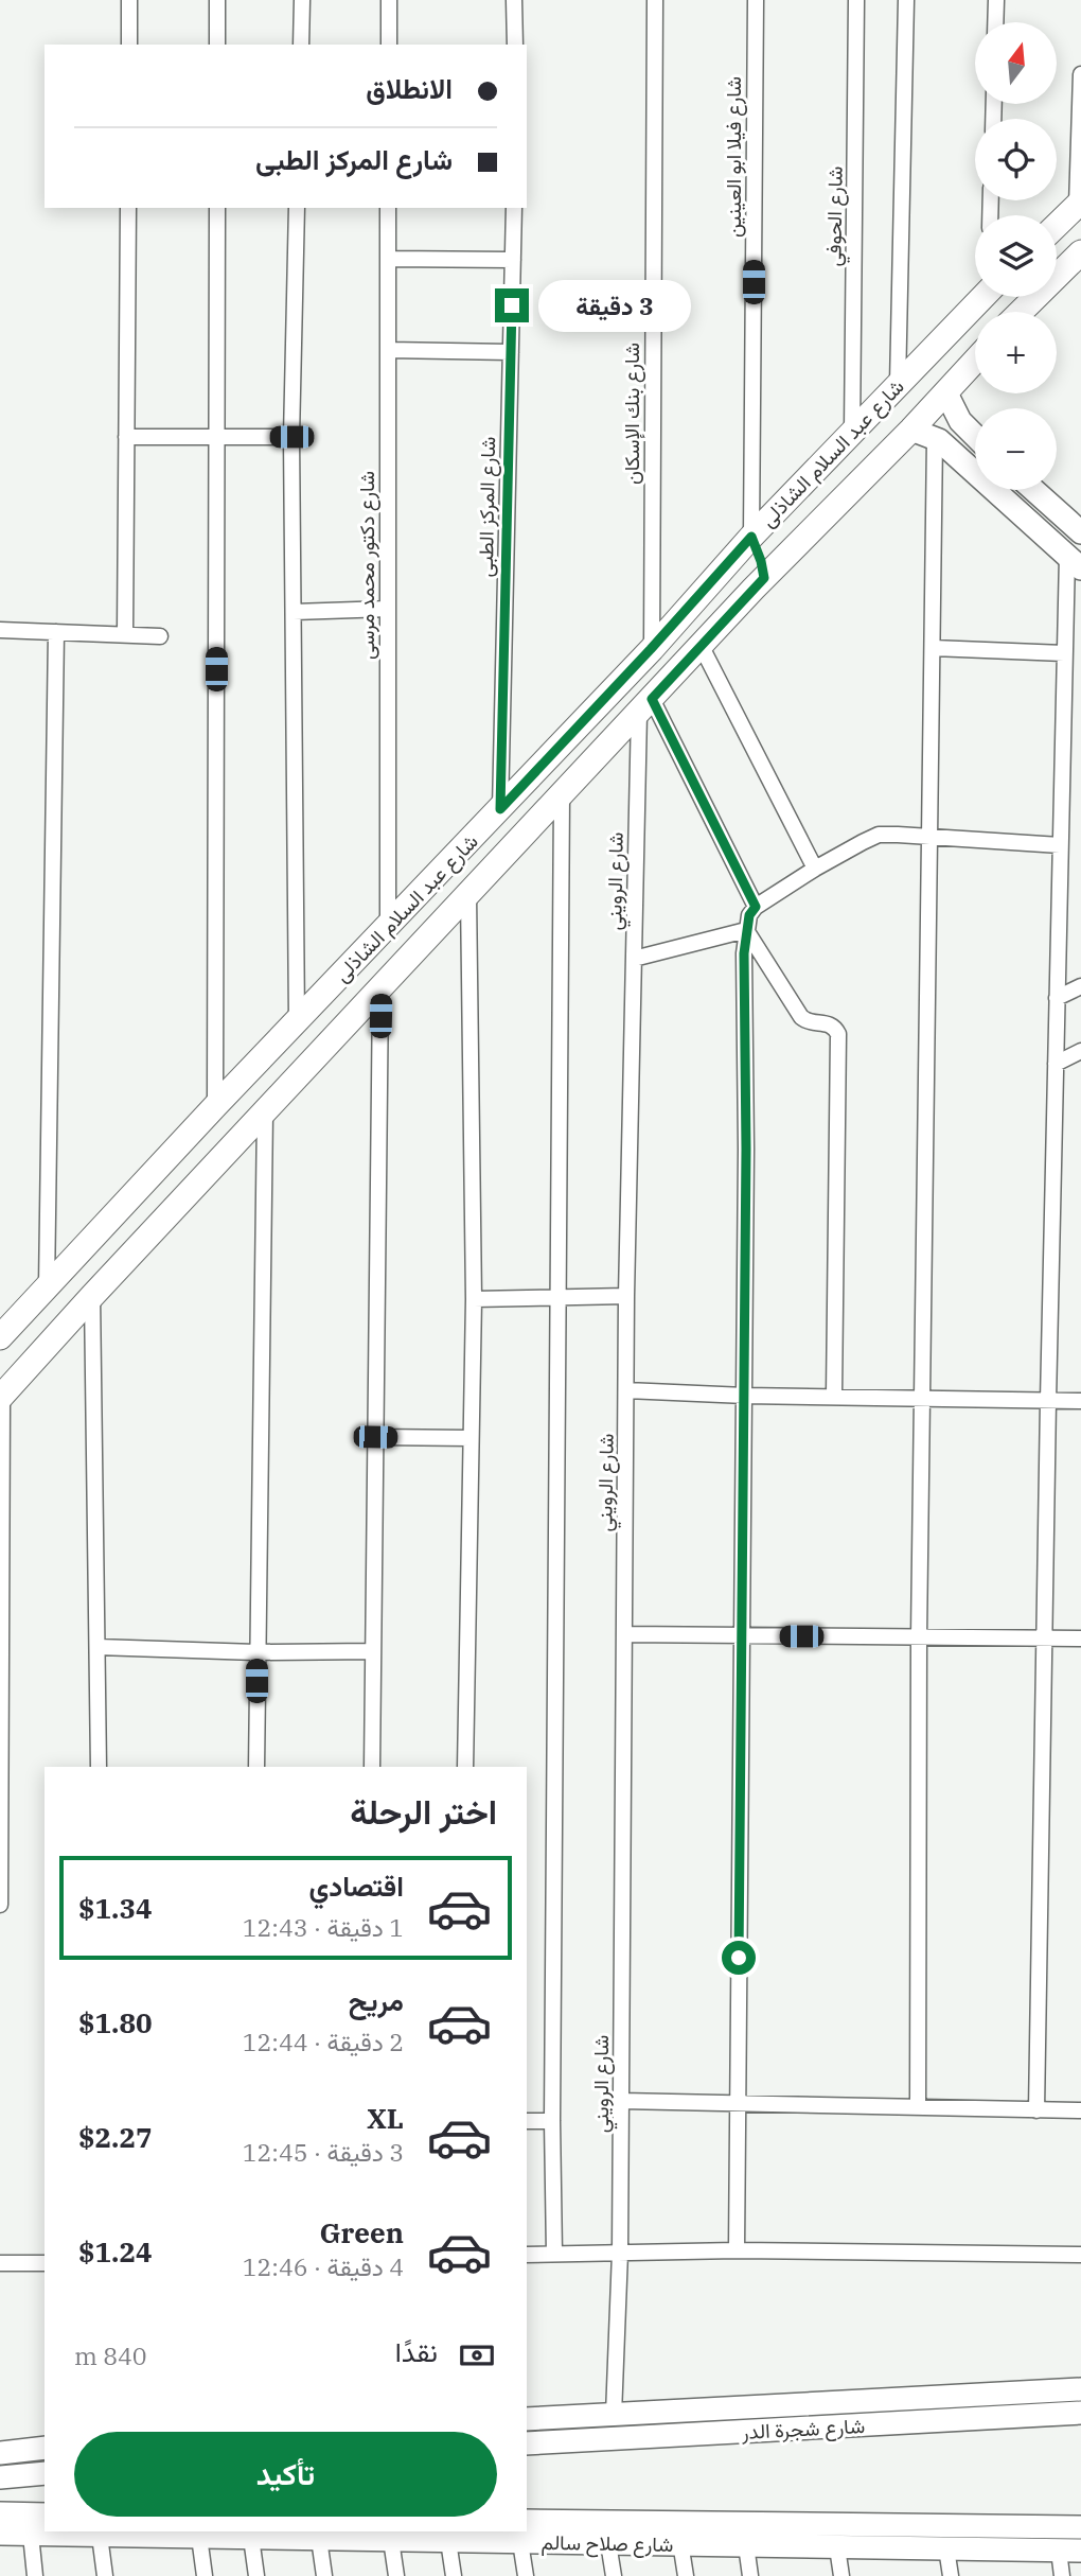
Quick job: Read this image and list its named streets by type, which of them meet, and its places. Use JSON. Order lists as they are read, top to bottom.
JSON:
{
  "streets": {
    "main road": ["شارع عبد السلام الشاذلى", "شارع شجرة الدر", "شارع صلاح سالم"],
    "street": [
      "شارع فيلا ابو العينين",
      "شارع الحوفي",
      "شارع بنك الإسكان",
      "شارع المركز الطبى",
      "شارع دكتور محمد مرسى",
      "شارع الرويني"
    ]
  },
  "crossings": [
    ["شارع فيلا ابو العينين", "شارع عبد السلام الشاذلى"],
    ["شارع الحوفي", "شارع عبد السلام الشاذلى"],
    ["شارع بنك الإسكان", "شارع عبد السلام الشاذلى"],
    ["شارع عبد السلام الشاذلى", "شارع المركز الطبى"],
    ["شارع عبد السلام الشاذلى", "شارع دكتور محمد مرسى"],
    ["شارع عبد السلام الشاذلى", "شارع الرويني"],
    ["شارع الرويني", "شارع شجرة الدر"]
  ],
  "north": "top",
  "page": {
    "map_buttons": ["+", "−"],
    "banner": ["الانطلاق", "شارع المركز الطبى"],
    "bubble": "3 دقيقة",
    "heading": "اختر الرحلة",
    "list": [
      {
        "name": "اقتصادي",
        "note": "1 دقيقة · 12:43",
        "value": "$1.34"
      },
      {
        "name": "مريح",
        "note": "2 دقيقة · 12:44",
        "value": "$1.80"
      },
      {
        "name": "XL",
        "note": "3 دقيقة · 12:45",
        "value": "$2.27"
      },
      {
        "name": "Green",
        "note": "4 دقيقة · 12:46",
        "value": "$1.24"
      }
    ],
    "pay": ["نقدًا", "840 m"],
    "buttons": "تأكيد"
  }
}
